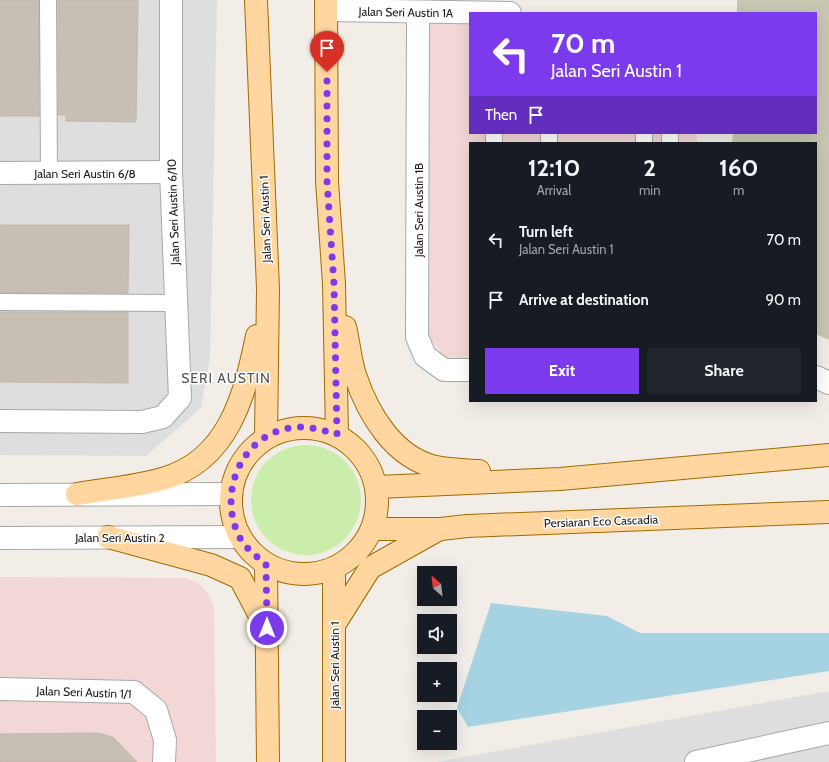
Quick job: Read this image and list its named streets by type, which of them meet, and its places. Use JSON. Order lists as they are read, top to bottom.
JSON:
{
  "streets": {
    "main road": ["Jalan Seri Austin 1", "Persiaran Eco Cascadia"],
    "street": [
      "Jalan Seri Austin 1A",
      "Jalan Seri Austin 6/8",
      "Jalan Seri Austin 1B",
      "Jalan Seri Austin 6/10",
      "Jalan Seri Austin 2",
      "Jalan Seri Austin 1/1"
    ]
  },
  "crossings": [
    ["Jalan Seri Austin 1A", "Jalan Seri Austin 1B"],
    ["Jalan Seri Austin 6/8", "Jalan Seri Austin 6/10"]
  ],
  "districts": ["SERI AUSTIN"],
  "north": "top left",
  "page": {
    "turn": ["70 m", "Jalan Seri Austin 1"],
    "then": "Then",
    "eta": [
      "12:10",
      "Arrival",
      "2",
      "min",
      "160",
      "m"
    ],
    "list": [
      {
        "name": "Turn left",
        "note": "Jalan Seri Austin 1",
        "value": "70 m"
      },
      {
        "name": "Arrive at destination",
        "value": "90 m"
      }
    ],
    "buttons": ["Exit", "Share"],
    "map_buttons": ["+", "−"]
  }
}
